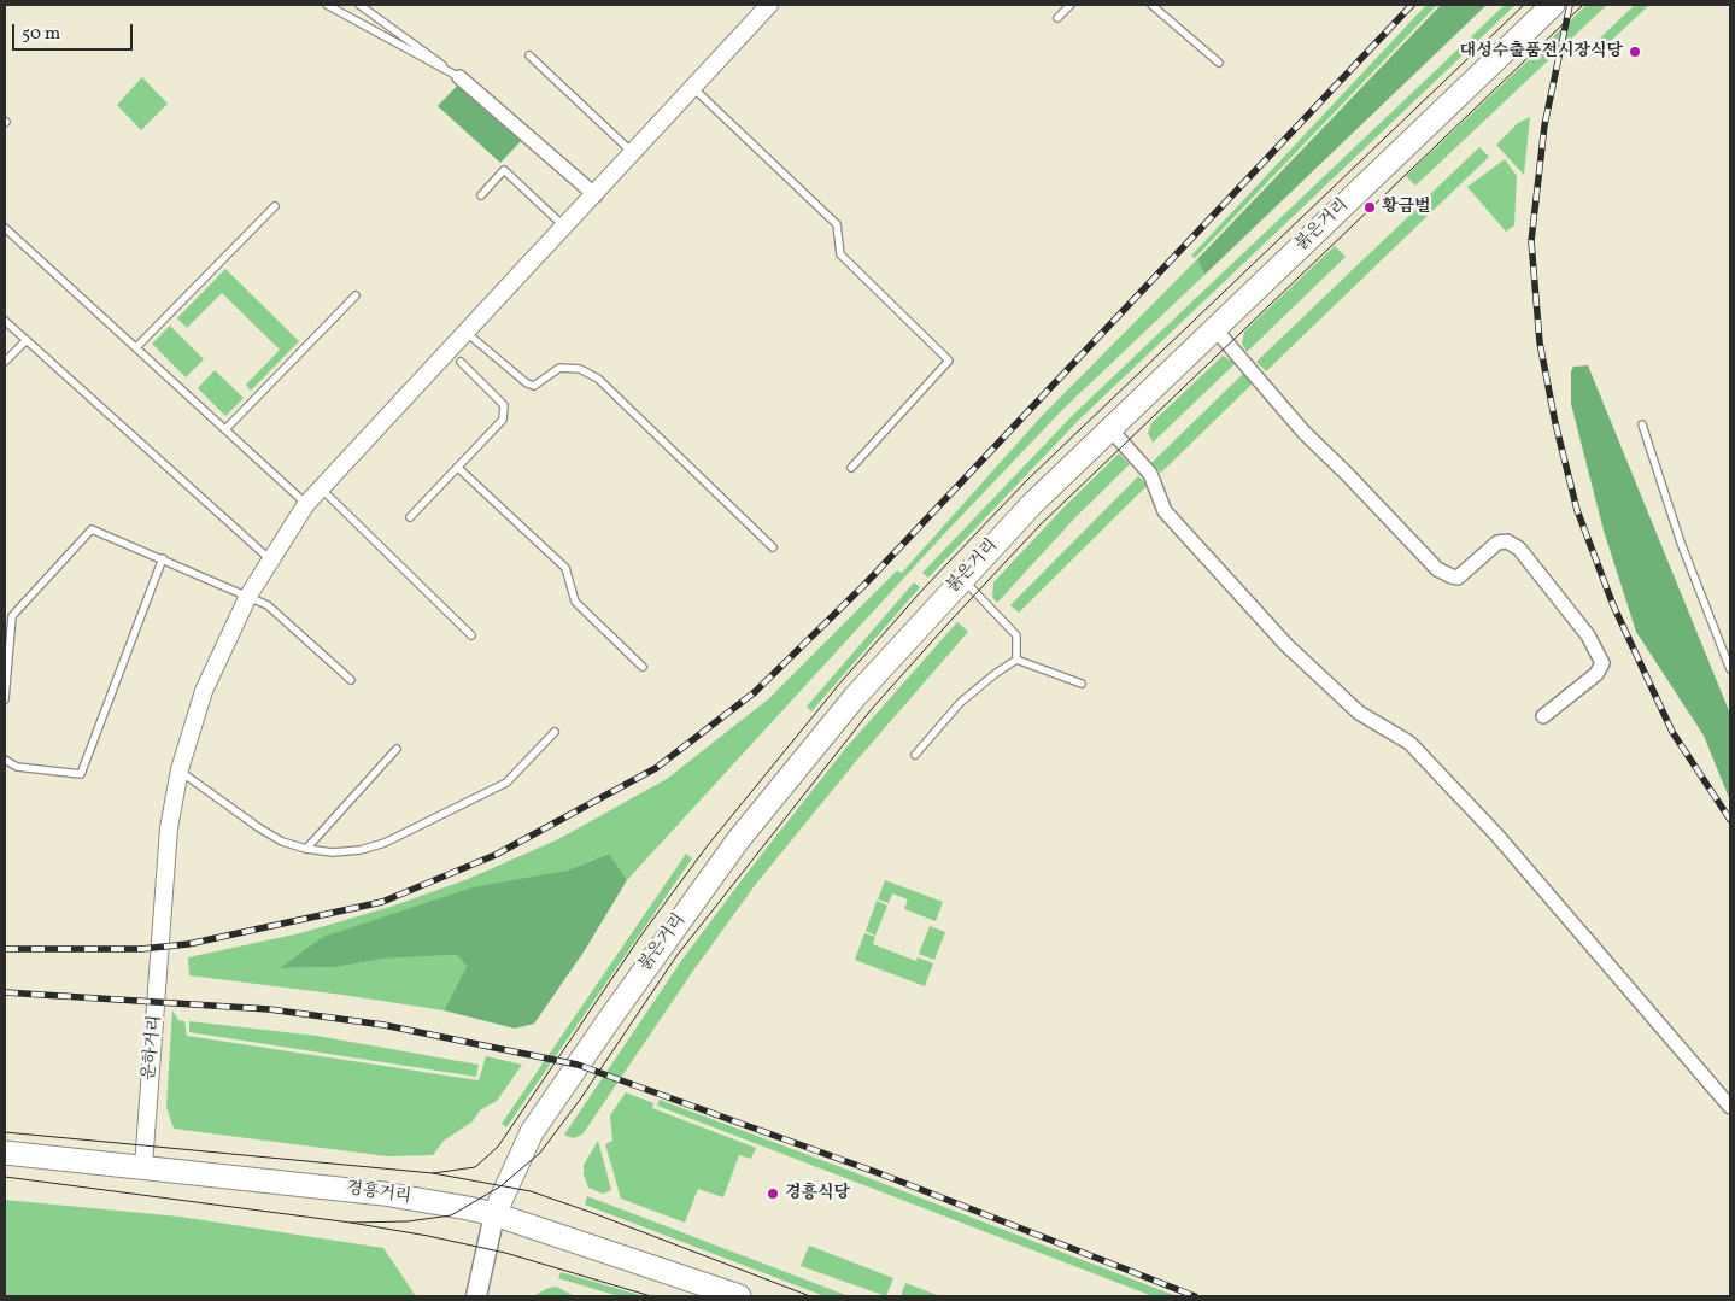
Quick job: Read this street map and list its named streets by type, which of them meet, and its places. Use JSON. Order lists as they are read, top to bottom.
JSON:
{
  "streets": {
    "main road": ["붉은거리", "경흥거리"],
    "street": ["운하거리"]
  },
  "crossings": [
    ["붉은거리", "경흥거리"],
    ["운하거리", "경흥거리"]
  ],
  "places": ["대성수출품전시장식당", "황금벌", "경흥식당"],
  "scale_bar": "50 m"
}
